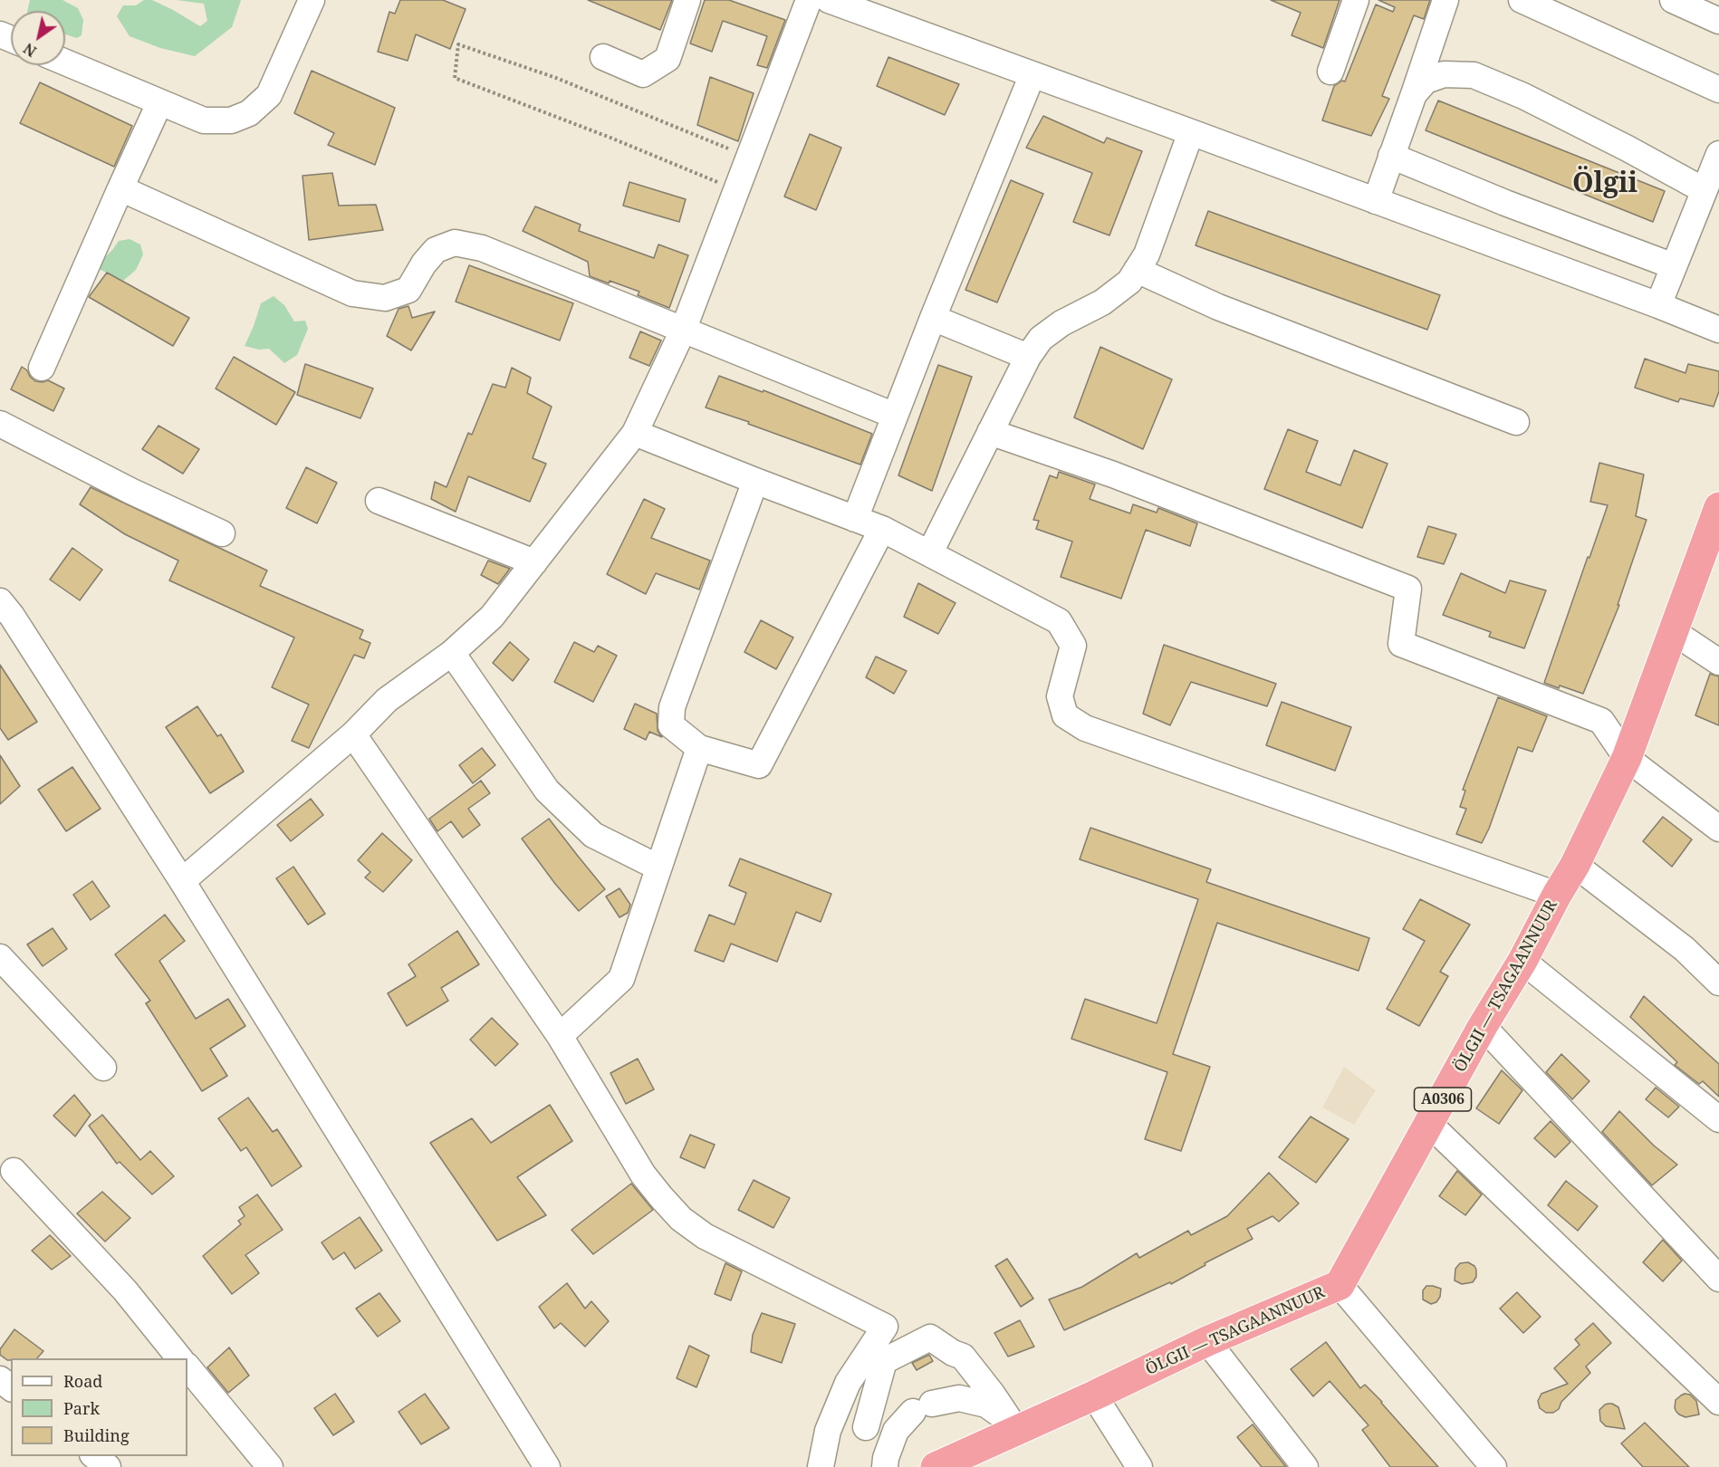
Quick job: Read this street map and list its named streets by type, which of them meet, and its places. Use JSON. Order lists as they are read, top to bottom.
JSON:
{
  "streets": {
    "highway": ["ÖLGII — TSAGAANNUUR", "A0306"]
  },
  "districts": ["Ölgii"],
  "legend": ["Road", "Park", "Building"],
  "north": "bottom left"
}
